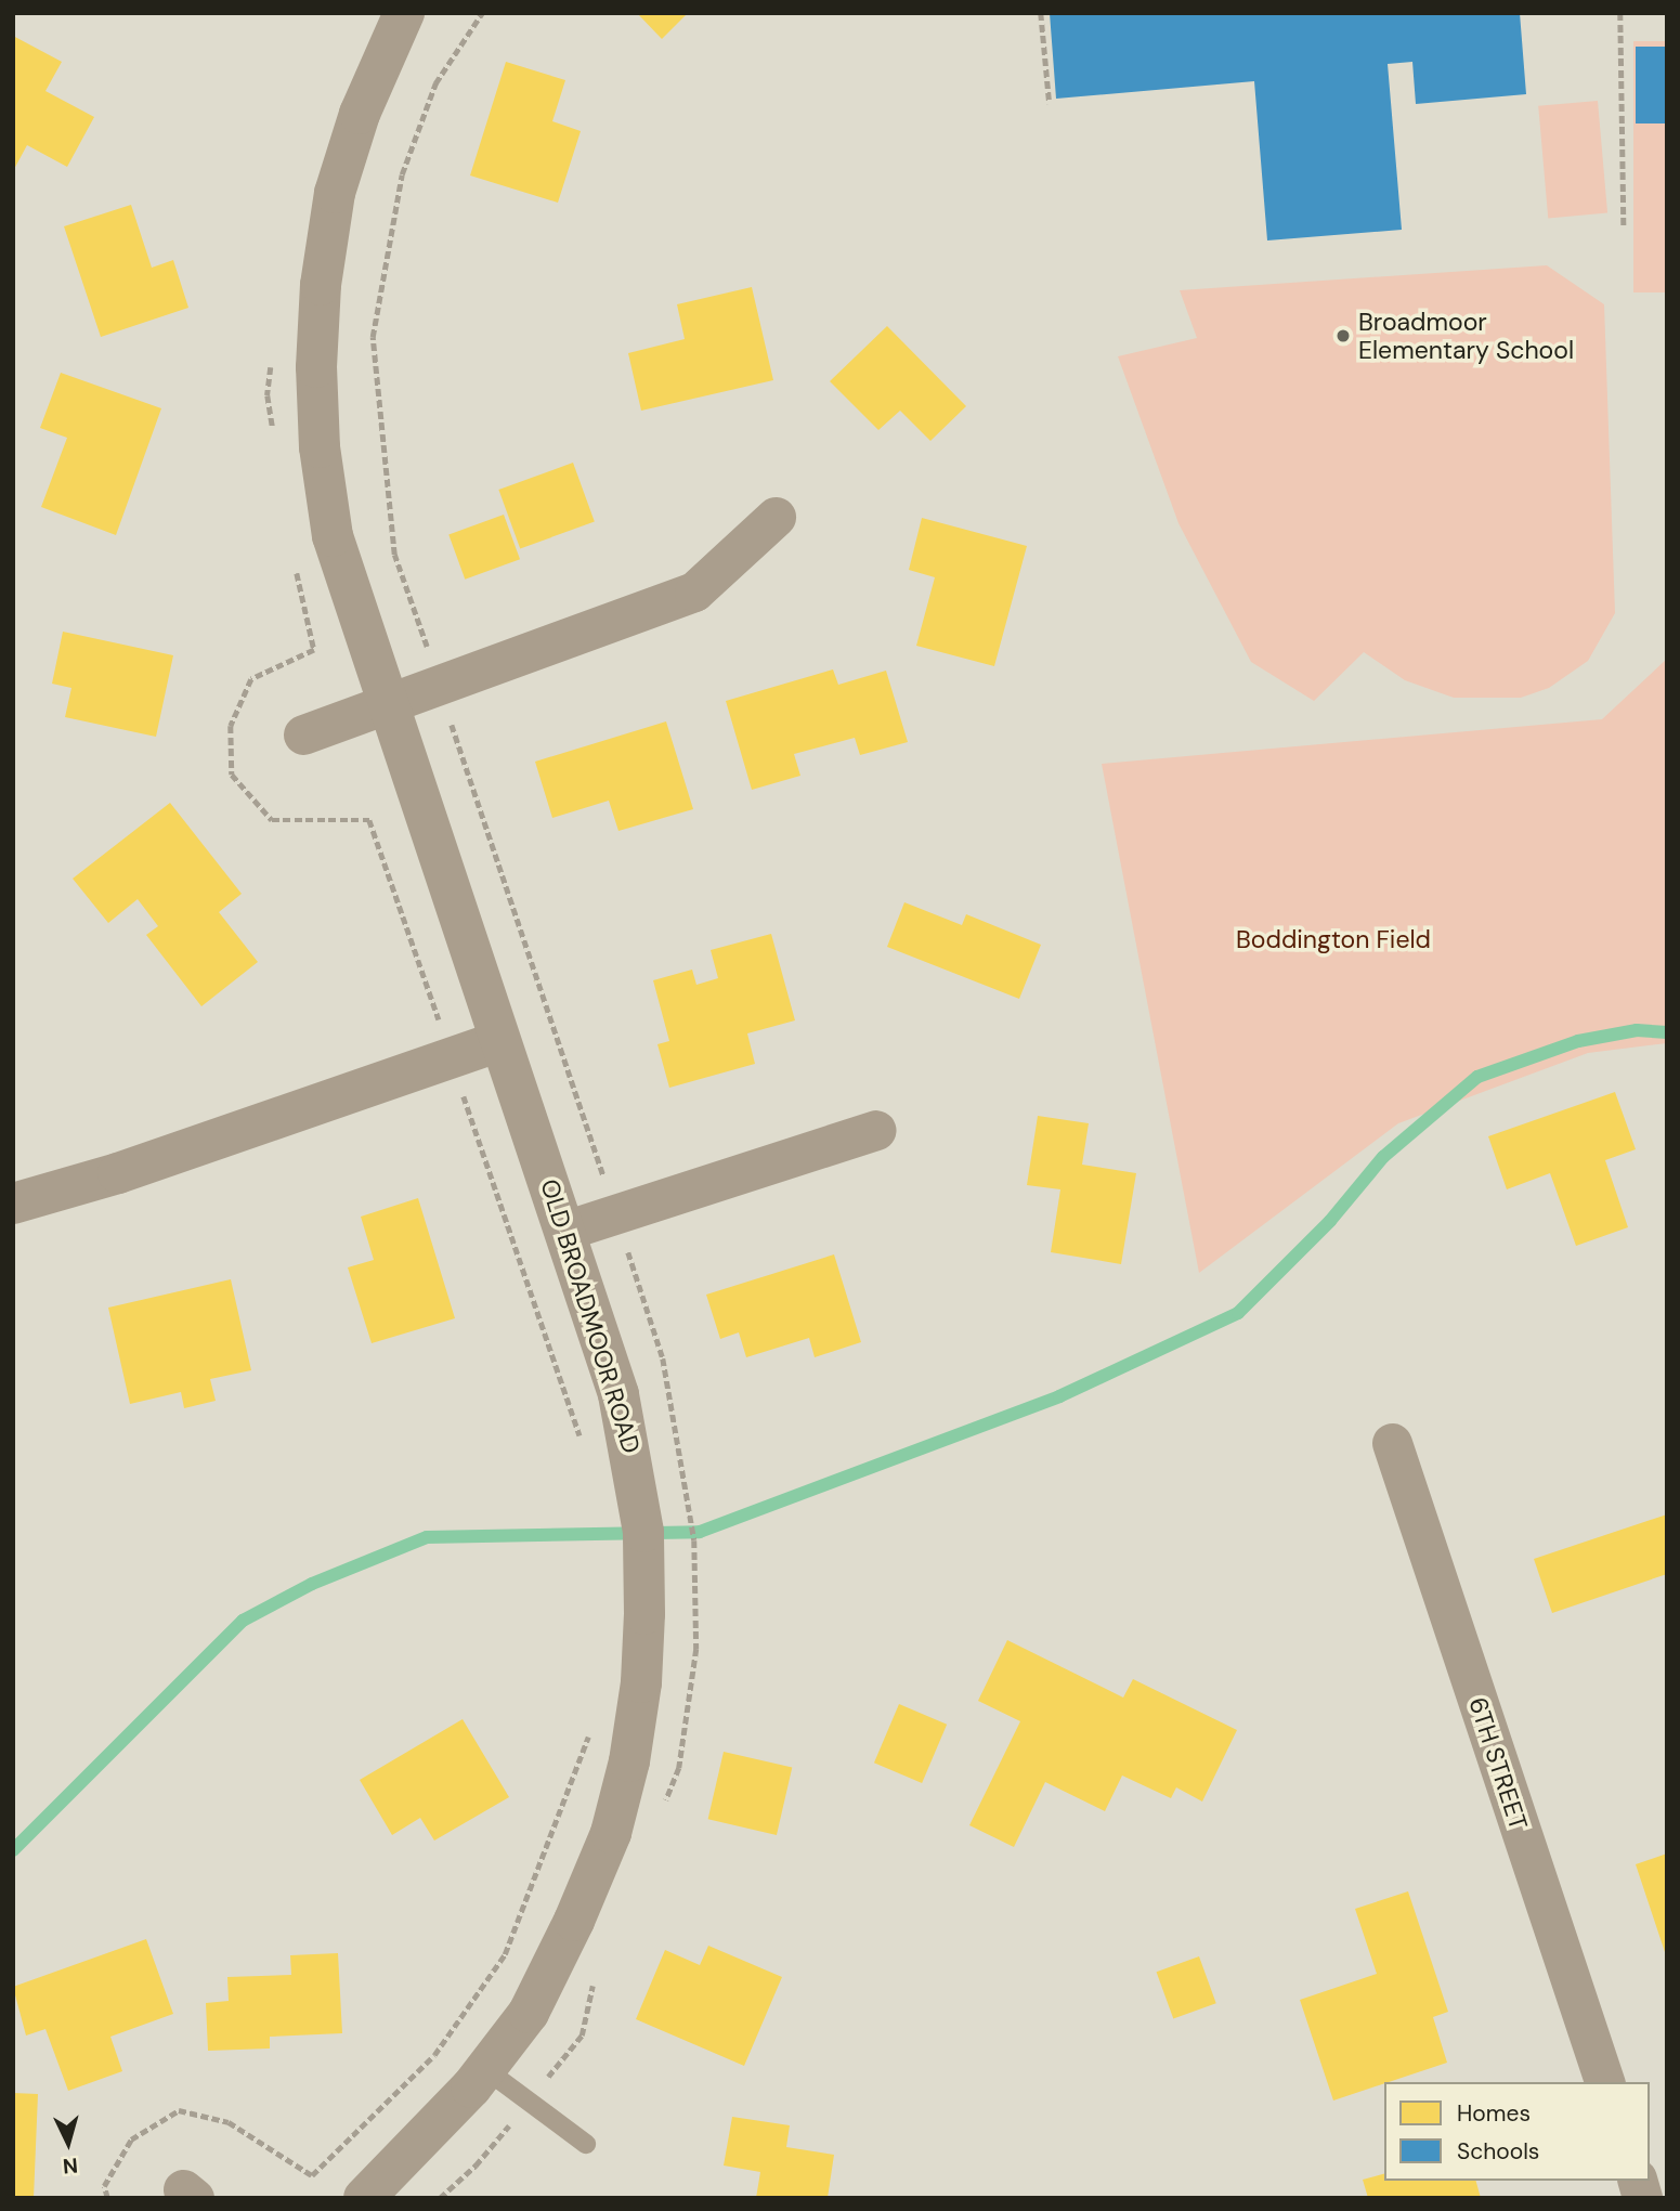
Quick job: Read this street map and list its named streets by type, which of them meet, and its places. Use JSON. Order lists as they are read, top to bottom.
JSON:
{
  "streets": {
    "street": ["OLD BROADMOOR ROAD", "6TH STREET"]
  },
  "parks": ["Boddington Field"],
  "places": ["Broadmoor Elementary School"],
  "legend": ["Homes", "Schools"],
  "north": "bottom"
}
